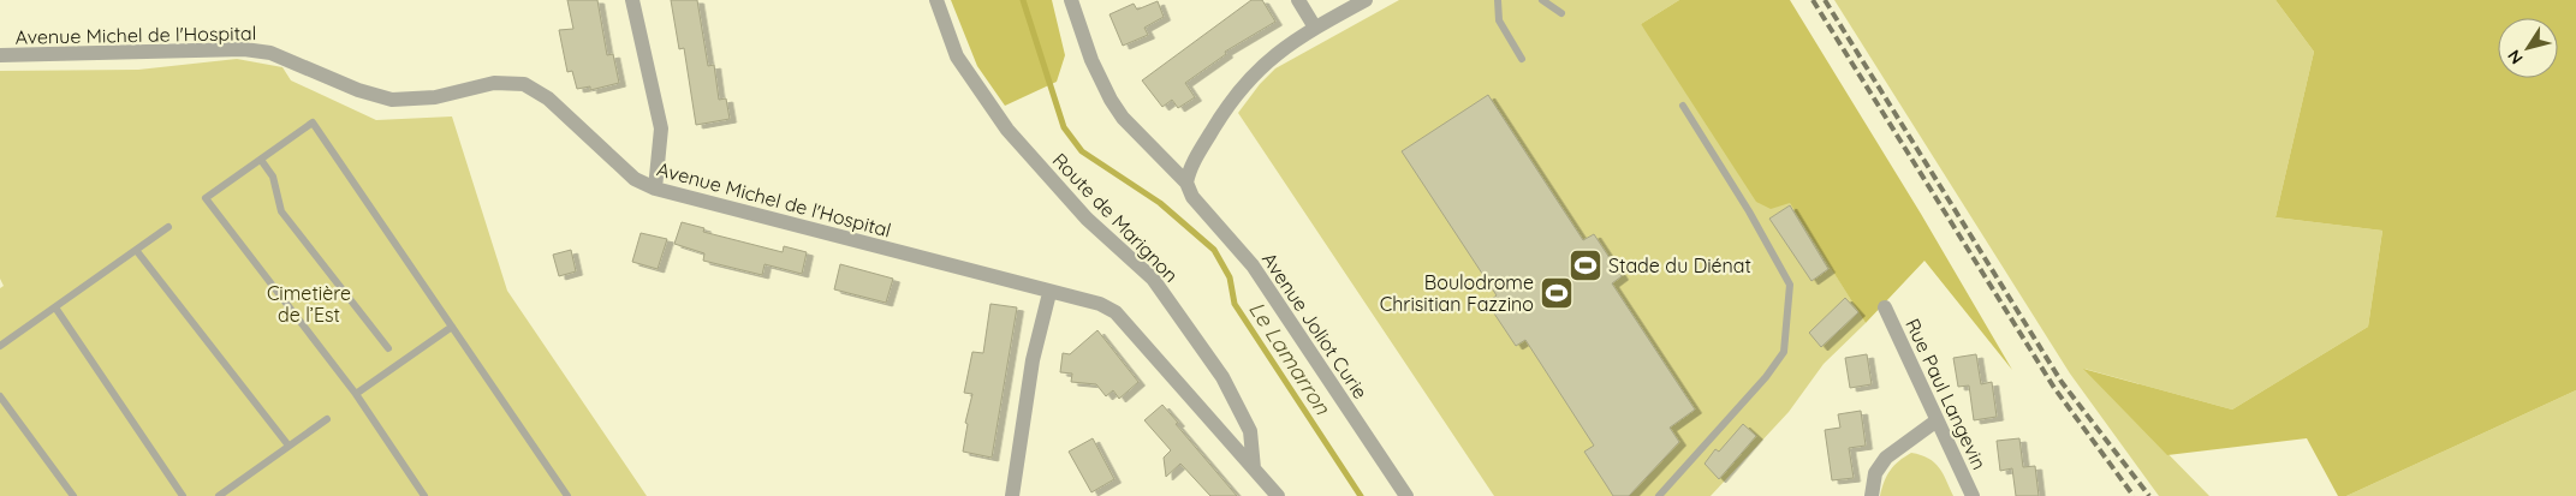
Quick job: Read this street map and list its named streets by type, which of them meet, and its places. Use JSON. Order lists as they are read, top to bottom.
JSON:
{
  "streets": {
    "street": [
      "Avenue Michel de l'Hospital",
      "Route de Marignon",
      "Avenue Joliot Curie",
      "Rue Paul Langevin"
    ]
  },
  "crossings": [
    ["Avenue Michel de l'Hospital", "Route de Marignon"]
  ],
  "water": ["Le Lamarron"],
  "parks": ["Cimetière de l’Est"],
  "places": {
    "sports": ["Stade du Diénat", "Boulodrome Chrisitian Fazzino"]
  },
  "north": "bottom left"
}
